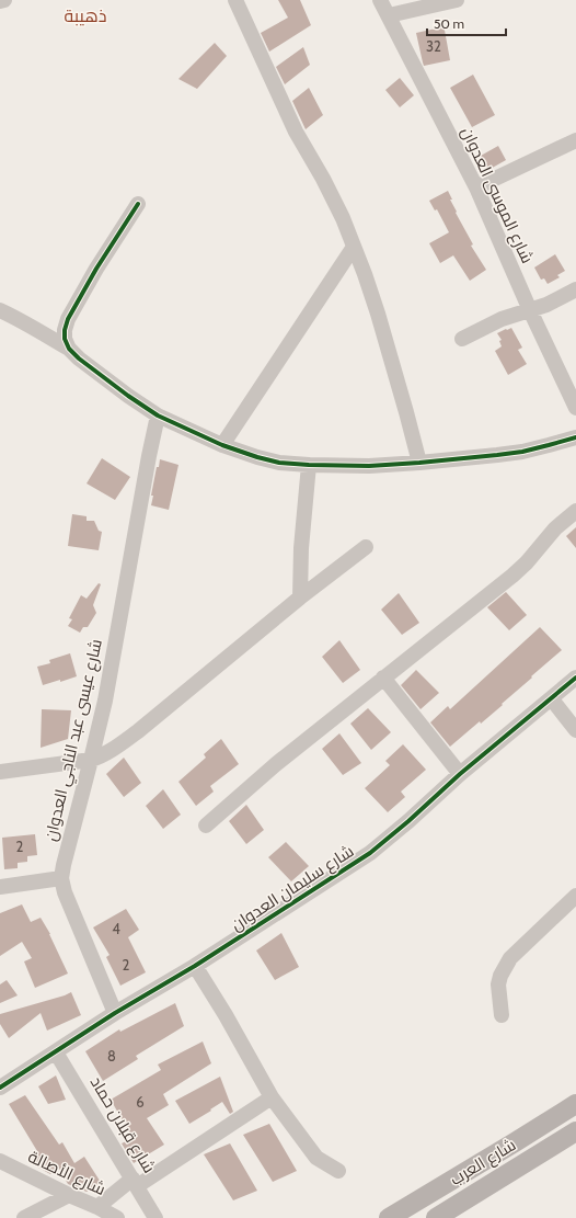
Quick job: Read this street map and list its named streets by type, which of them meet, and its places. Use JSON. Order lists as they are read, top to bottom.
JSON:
{
  "streets": {
    "main road": ["شارع العرب"],
    "street": [
      "شارع الموسى العدوان",
      "شارع عيسى عبد الناجي العدوان",
      "شارع سليمان العدوان",
      "شارع قبلان حماد",
      "شارع الأصالة"
    ]
  },
  "crossings": [
    ["شارع عيسى عبد الناجي العدوان", "شارع سليمان العدوان"],
    ["شارع سليمان العدوان", "شارع قبلان حماد"]
  ],
  "districts": ["ذهيبة"],
  "house_numbers": [
    "32",
    "2",
    "4",
    "2",
    "8",
    "6"
  ],
  "scale_bar": "50 m"
}
